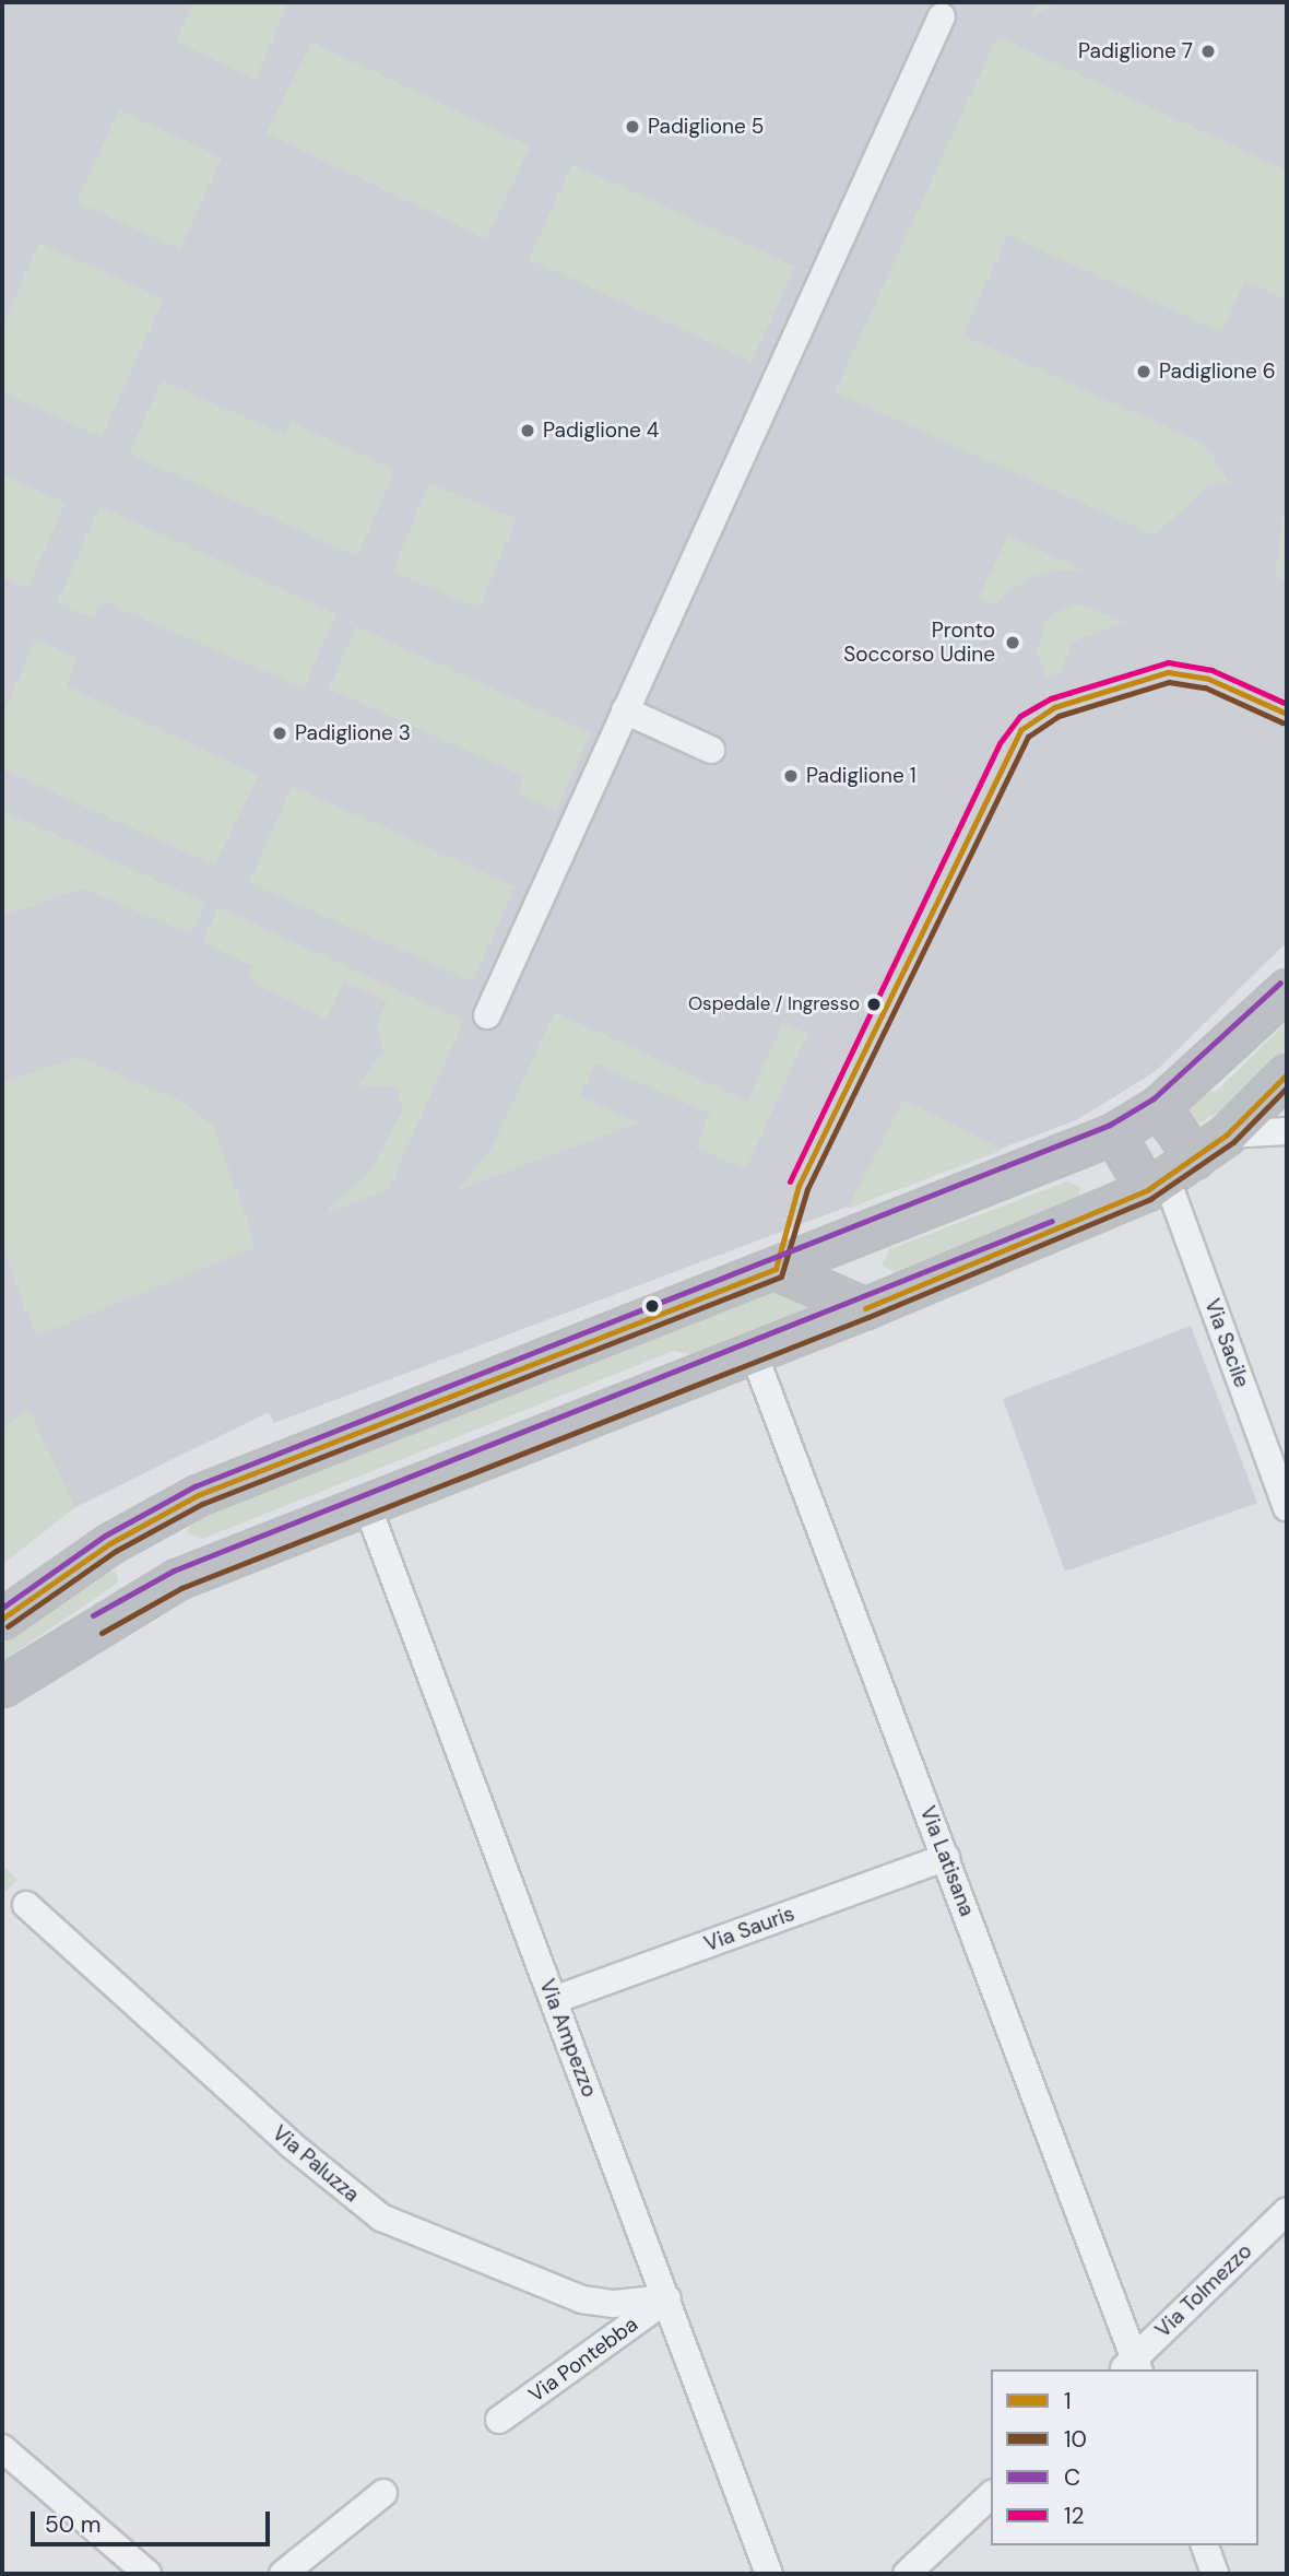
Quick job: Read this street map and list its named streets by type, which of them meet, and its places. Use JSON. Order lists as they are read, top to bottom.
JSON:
{
  "streets": {
    "street": [
      "Via Sacile",
      "Via Latisana",
      "Via Sauris",
      "Via Ampezzo",
      "Via Paluzza",
      "Via Tolmezzo",
      "Via Pontebba"
    ]
  },
  "crossings": [
    ["Via Latisana", "Via Sauris"],
    ["Via Latisana", "Via Tolmezzo"],
    ["Via Sauris", "Via Ampezzo"],
    ["Via Ampezzo", "Via Paluzza"],
    ["Via Ampezzo", "Via Pontebba"],
    ["Via Paluzza", "Via Pontebba"]
  ],
  "places": [
    "Padiglione 7",
    "Padiglione 5",
    "Padiglione 6",
    "Padiglione 4",
    "Pronto Soccorso Udine",
    "Padiglione 3",
    "Padiglione 1",
    "Ospedale / Ingresso"
  ],
  "lines": [
    "transit line 12",
    "transit line 1",
    "transit line 10",
    "transit line C"
  ],
  "legend": [
    "1",
    "10",
    "C",
    "12"
  ],
  "scale_bar": "50 m"
}
